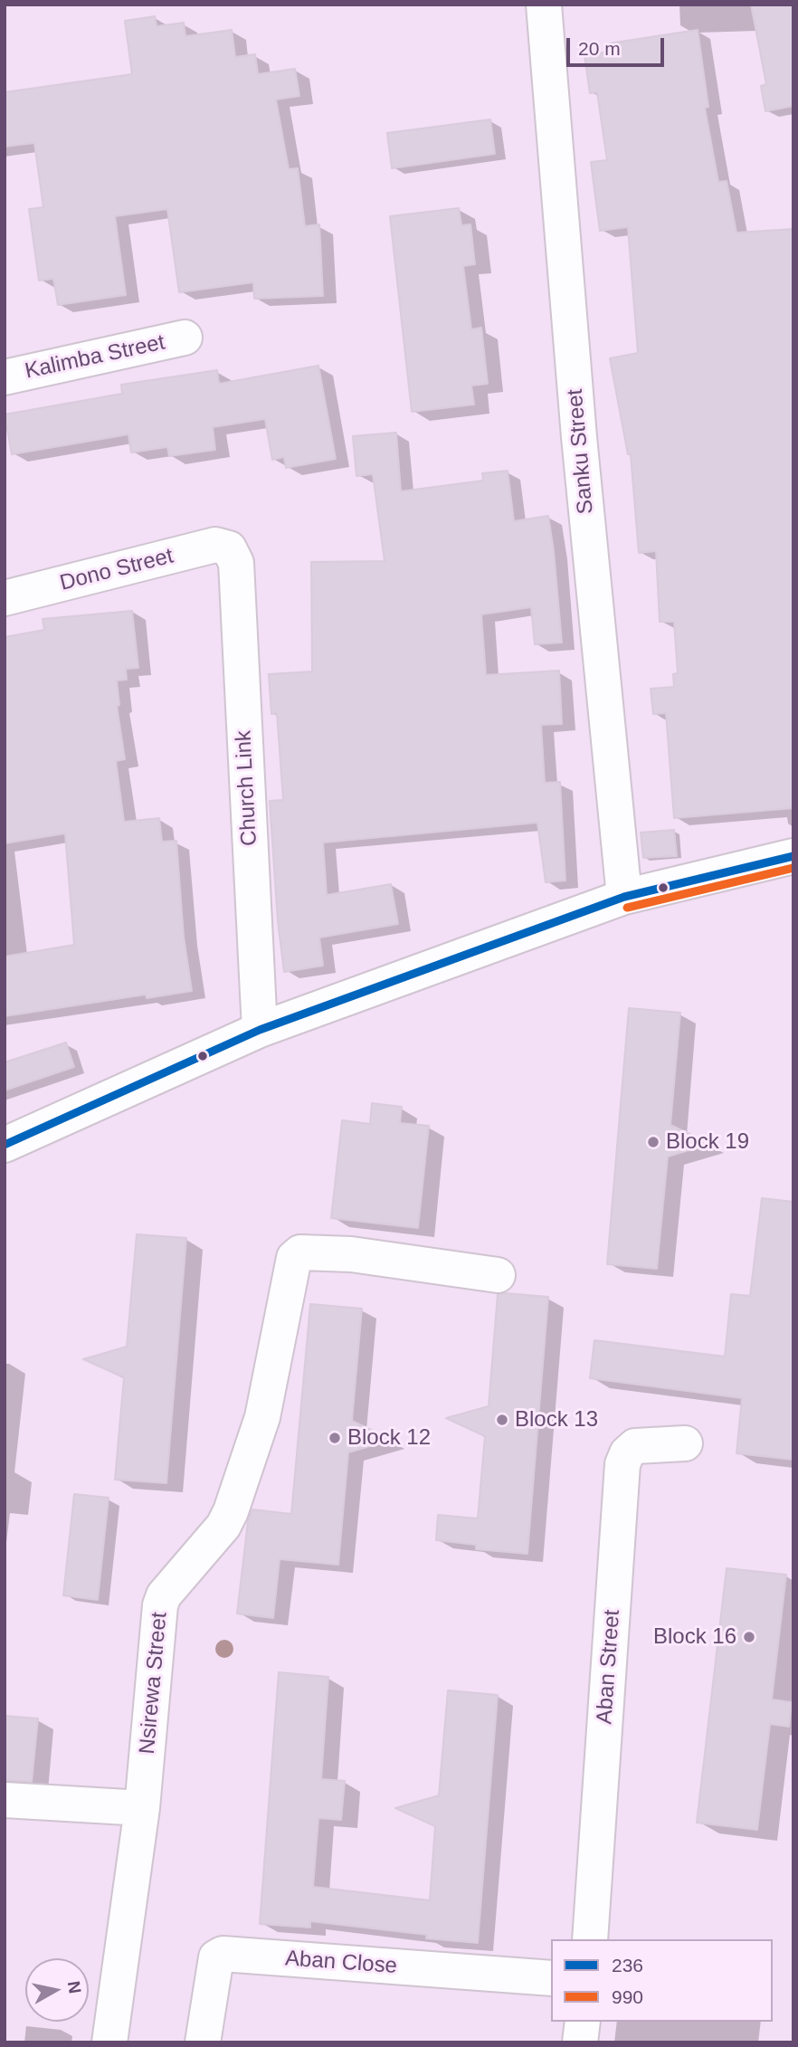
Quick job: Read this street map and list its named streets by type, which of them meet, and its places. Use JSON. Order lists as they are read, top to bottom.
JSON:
{
  "streets": {
    "street": [
      "Kalimba Street",
      "Sanku Street",
      "Dono Street",
      "Church Link",
      "Aban Street",
      "Nsirewa Street",
      "Aban Close"
    ]
  },
  "crossings": [
    ["Dono Street", "Church Link"]
  ],
  "places": [
    "Block 19",
    "Block 13",
    "Block 12",
    "Block 16"
  ],
  "lines": ["transit line 236", "transit line 990"],
  "legend": ["236", "990"],
  "scale_bar": "20 m",
  "north": "right"
}
